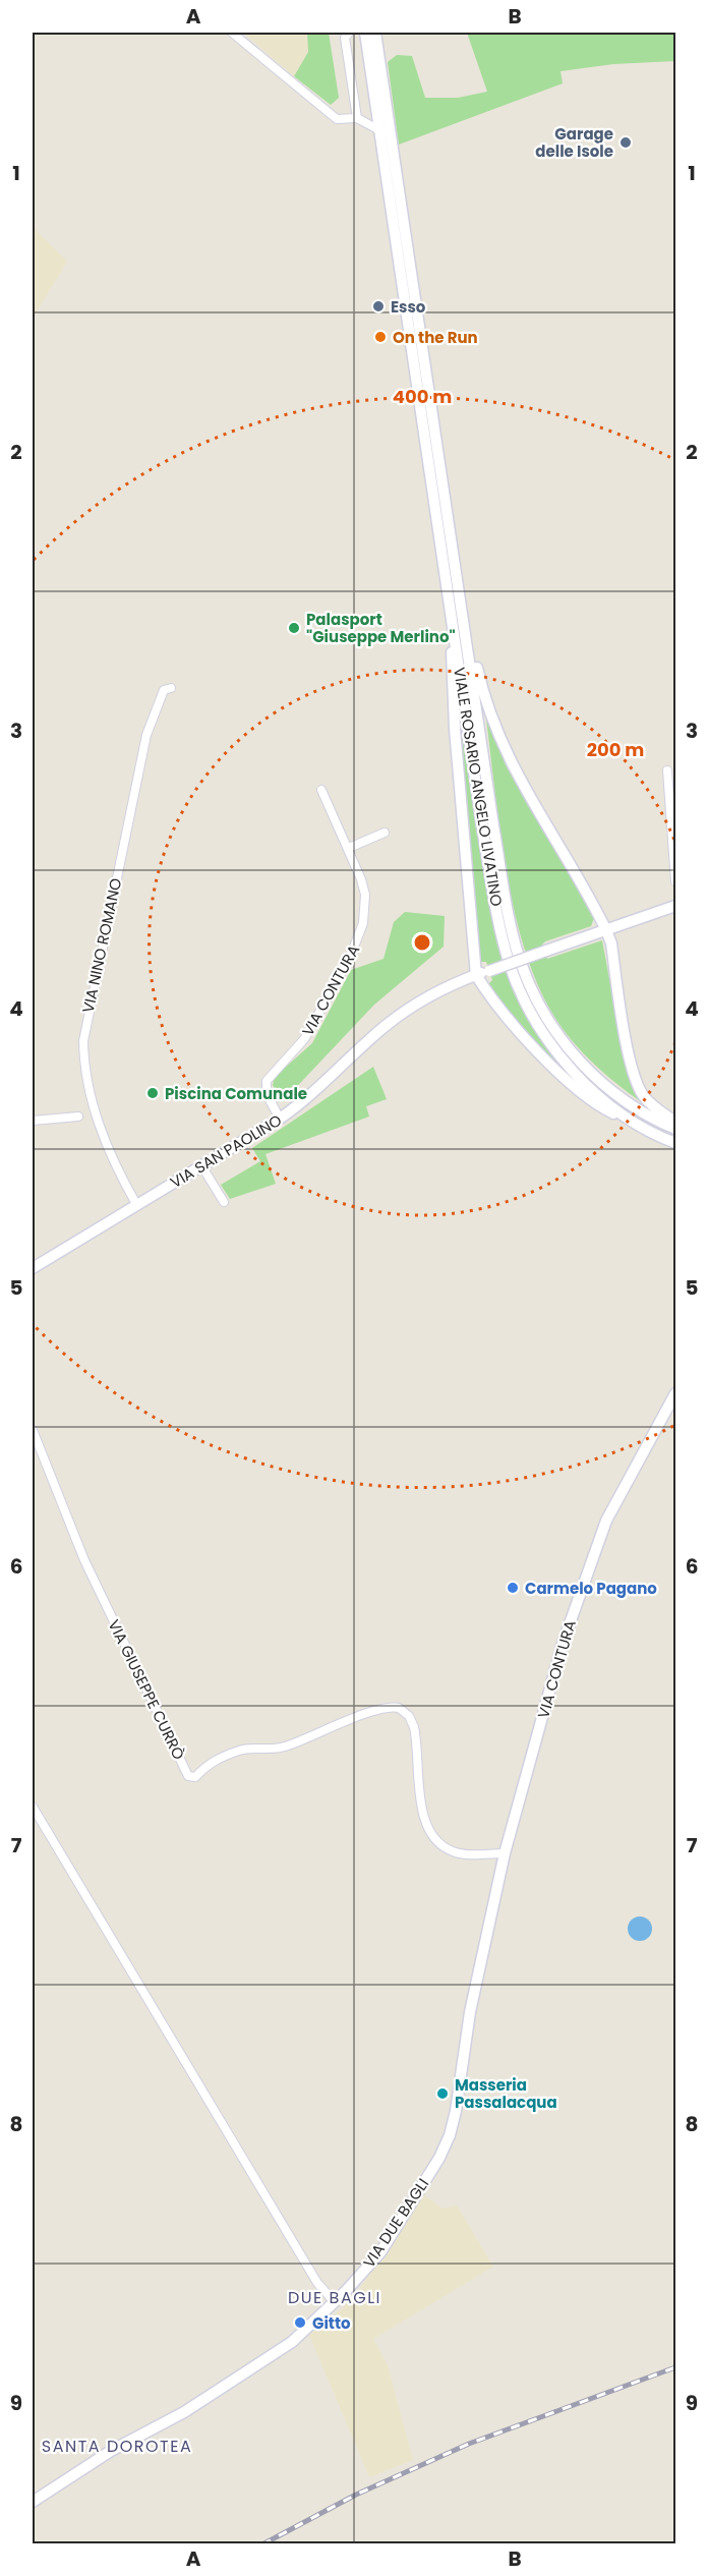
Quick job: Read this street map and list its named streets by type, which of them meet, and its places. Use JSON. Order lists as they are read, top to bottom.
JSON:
{
  "streets": {
    "street": [
      "VIALE ROSARIO ANGELO LIVATINO",
      "VIA NINO ROMANO",
      "VIA CONTURA",
      "VIA SAN PAOLINO",
      "VIA GIUSEPPE CURRÒ",
      "VIA DUE BAGLI"
    ]
  },
  "crossings": [
    ["VIA NINO ROMANO", "VIA SAN PAOLINO"],
    ["VIA CONTURA", "VIA SAN PAOLINO"],
    ["VIA CONTURA", "VIA GIUSEPPE CURRÒ"],
    ["VIA CONTURA", "VIA DUE BAGLI"],
    ["VIA GIUSEPPE CURRÒ", "VIA DUE BAGLI"]
  ],
  "districts": ["DUE BAGLI", "SANTA DOROTEA"],
  "places": [
    "Garage delle Isole",
    "Esso",
    "On the Run",
    "Palasport \"Giuseppe Merlino\"",
    "Piscina Comunale",
    "Carmelo Pagano",
    "Masseria Passalacqua",
    "Gitto"
  ],
  "grid": {
    "columns": ["A", "B"],
    "rows": [
      "1",
      "2",
      "3",
      "4",
      "5",
      "6",
      "7",
      "8",
      "9"
    ]
  },
  "rings": ["400 m", "200 m"]
}
